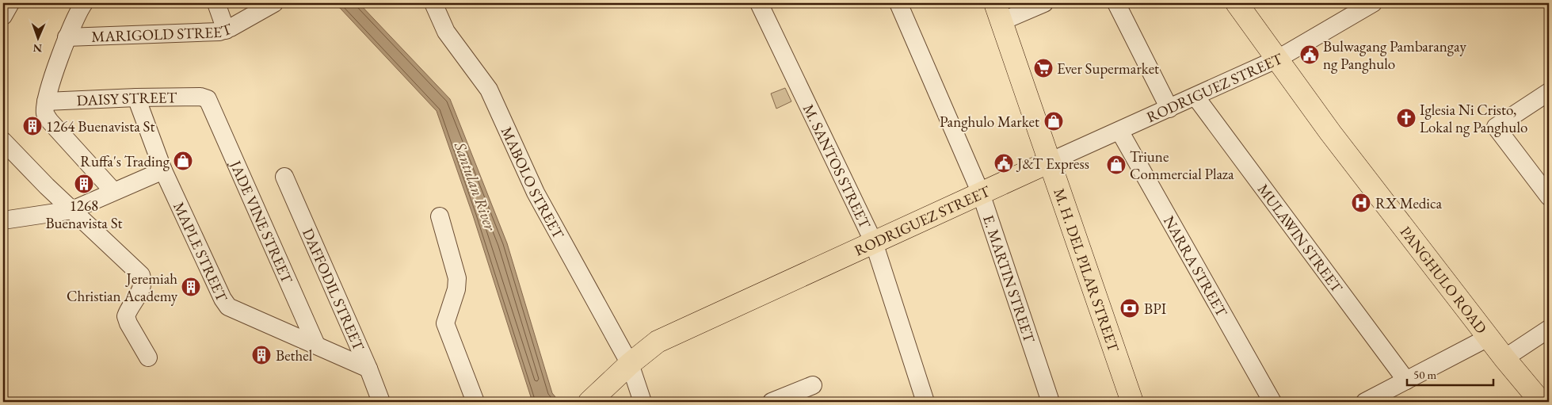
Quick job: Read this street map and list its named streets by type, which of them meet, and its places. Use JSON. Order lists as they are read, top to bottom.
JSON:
{
  "streets": {
    "main road": ["RODRIGUEZ STREET", "M. H. DEL PILAR STREET", "PANGHULO ROAD"],
    "street": [
      "MARIGOLD STREET",
      "DAISY STREET",
      "M. SANTOS STREET",
      "MABOLO STREET",
      "JADE VINE STREET",
      "MULAWIN STREET",
      "MAPLE STREET",
      "NARRA STREET",
      "E. MARTIN STREET",
      "DAFFODIL STREET"
    ]
  },
  "crossings": [
    ["RODRIGUEZ STREET", "M. SANTOS STREET"],
    ["RODRIGUEZ STREET", "MABOLO STREET"],
    ["RODRIGUEZ STREET", "MULAWIN STREET"],
    ["RODRIGUEZ STREET", "NARRA STREET"],
    ["RODRIGUEZ STREET", "M. H. DEL PILAR STREET"],
    ["RODRIGUEZ STREET", "E. MARTIN STREET"],
    ["RODRIGUEZ STREET", "PANGHULO ROAD"],
    ["DAISY STREET", "JADE VINE STREET"],
    ["DAISY STREET", "MAPLE STREET"],
    ["JADE VINE STREET", "MAPLE STREET"],
    ["MAPLE STREET", "DAFFODIL STREET"]
  ],
  "water": ["Santulan River"],
  "places": {
    "public building": ["Bulwagang Pambarangay ng Panghulo", "J&T Express"],
    "supermarket": ["Ever Supermarket"],
    "church": ["Iglesia Ni Cristo, Lokal ng Panghulo"],
    "shop": ["Panghulo Market", "Ruffa's Trading", "Triune Commercial Plaza"],
    "building": [
      "1264 Buenavista St",
      "1268 Buenavista St",
      "Jeremiah Christian Academy",
      "Bethel"
    ],
    "hospital": ["RX Medica"],
    "bank": ["BPI"]
  },
  "scale_bar": "50 m",
  "north": "bottom"
}
